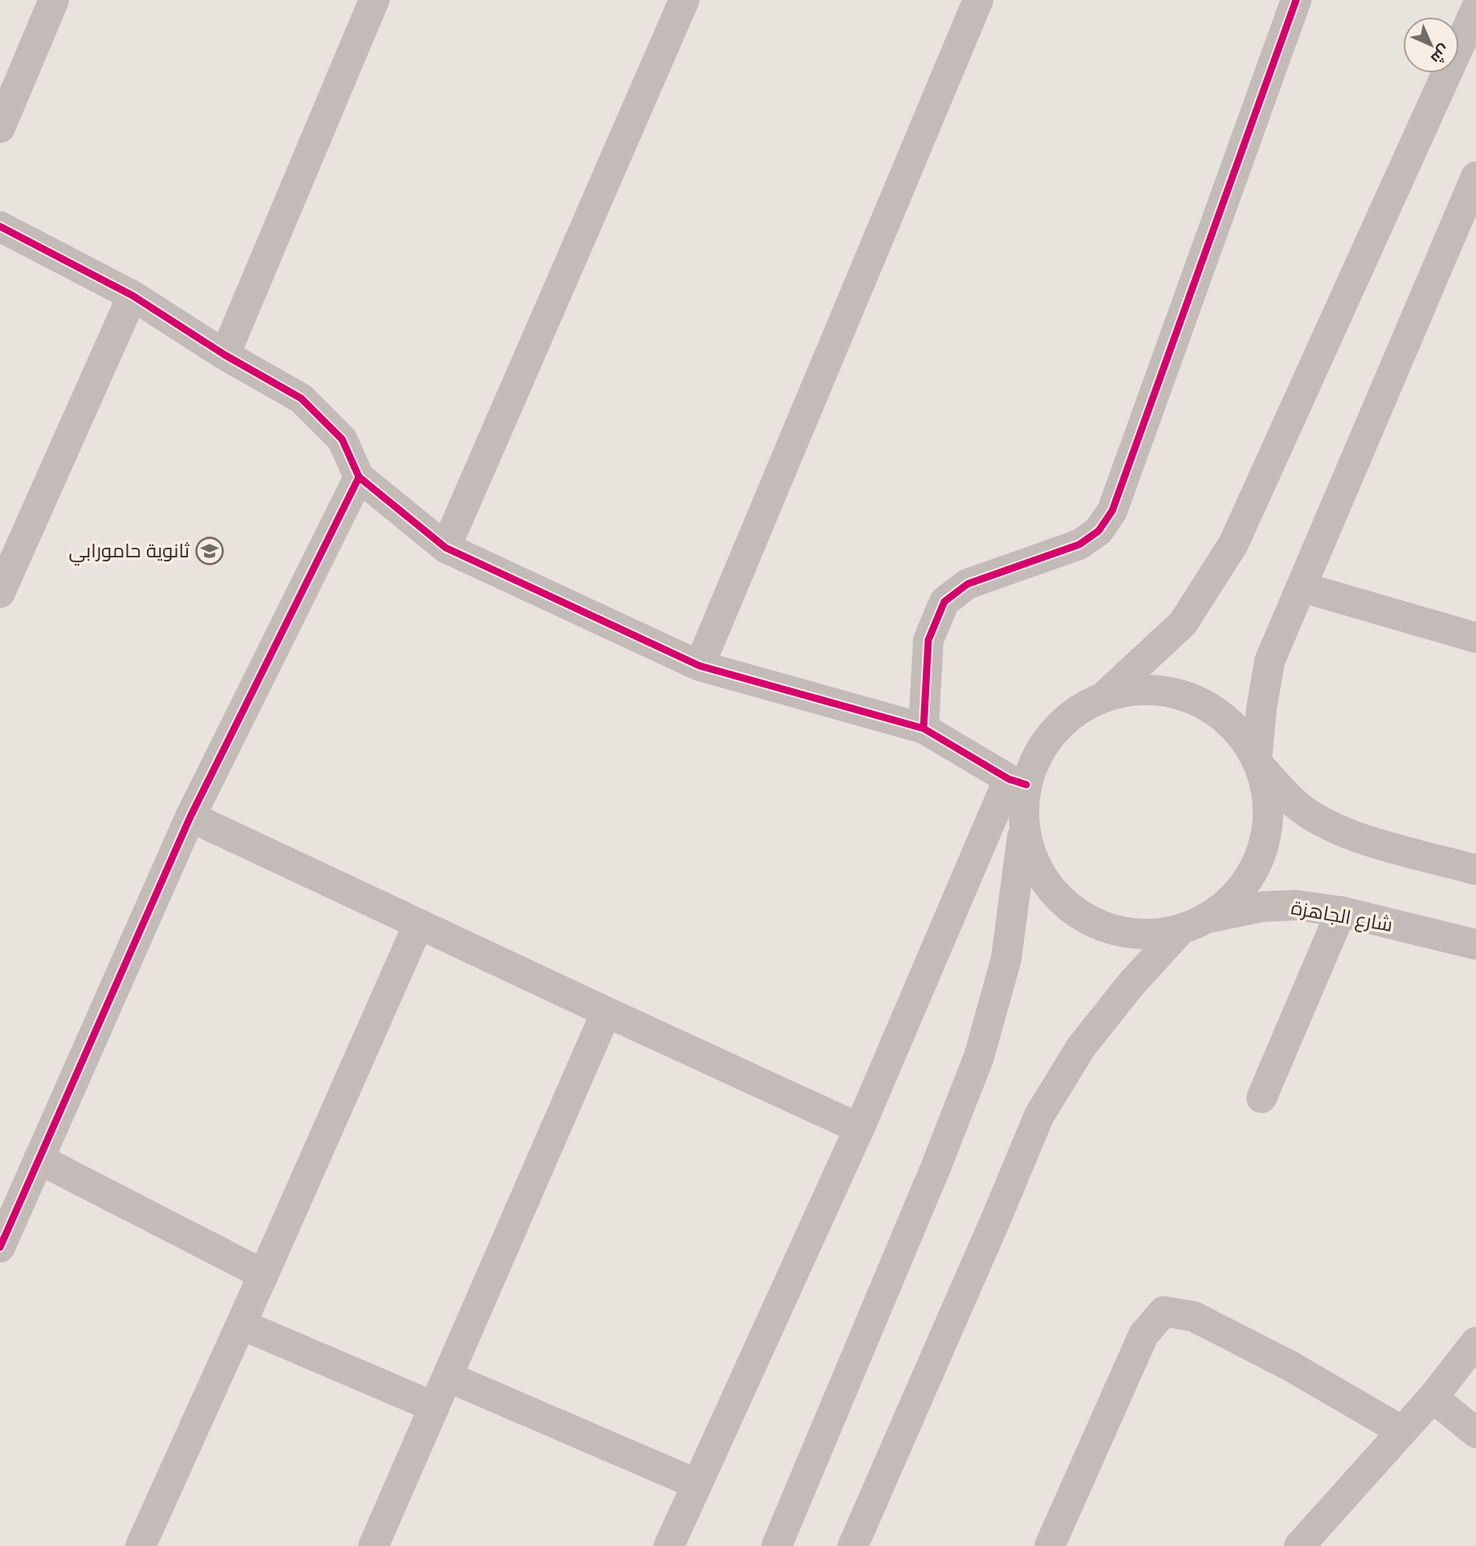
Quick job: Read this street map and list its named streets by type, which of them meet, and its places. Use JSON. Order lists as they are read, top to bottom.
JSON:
{
  "streets": {
    "street": ["شارع الجاهزة"]
  },
  "places": {
    "school or university": ["ثانوية حامورابي"]
  },
  "north": "bottom right"
}
